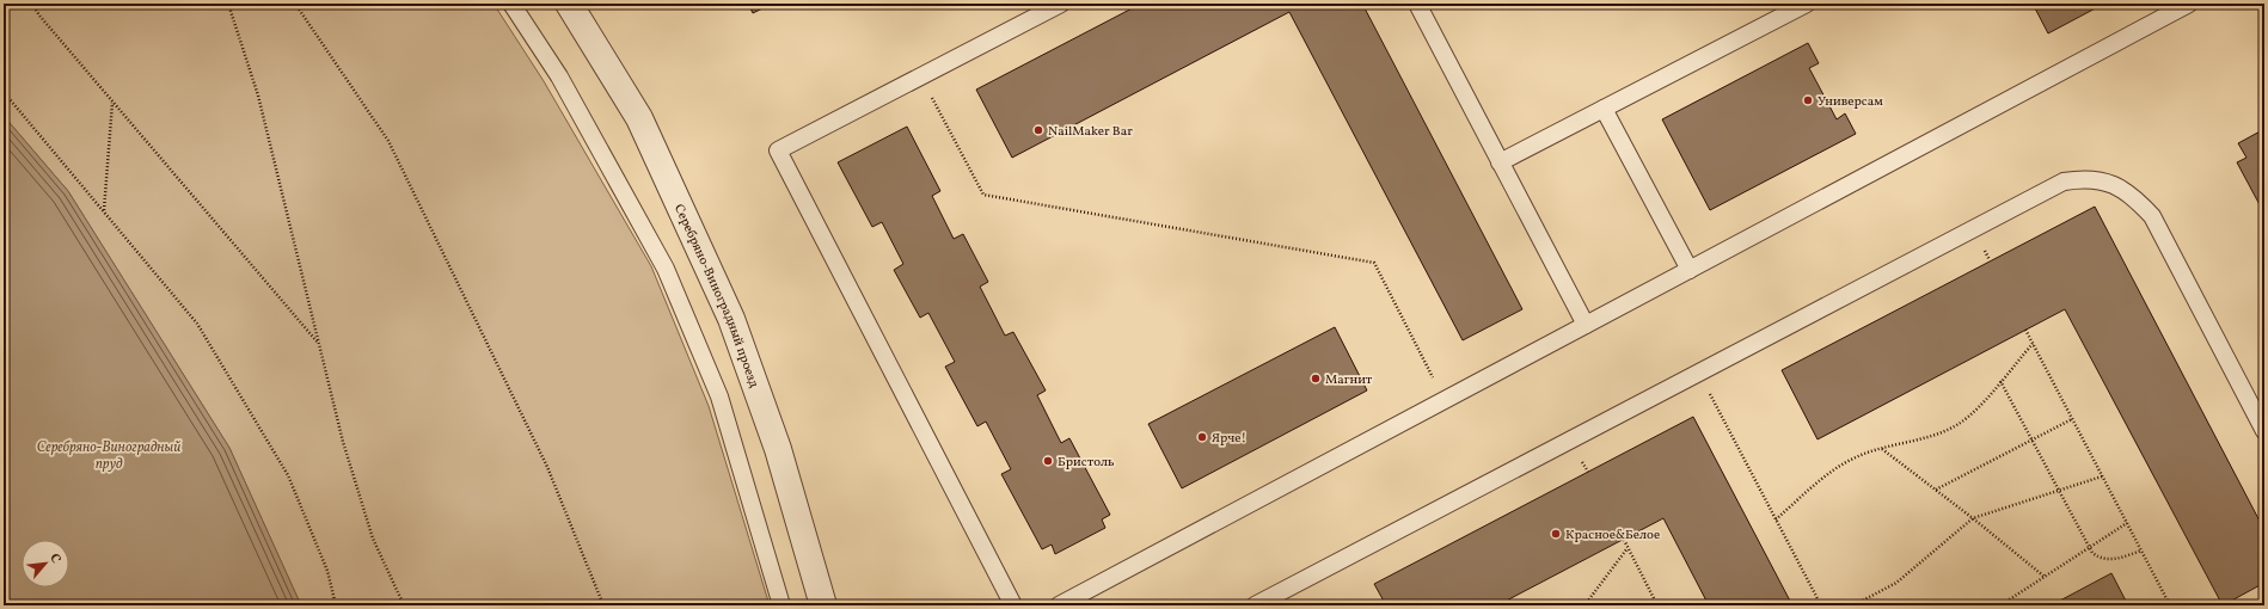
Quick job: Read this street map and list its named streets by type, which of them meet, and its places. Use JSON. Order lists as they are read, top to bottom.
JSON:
{
  "streets": {
    "street": ["Серебряно-Виноградный проезд"]
  },
  "water": ["Серебряно-Виноградный пруд"],
  "places": [
    "Универсам",
    "NailMaker Bar",
    "Магнит",
    "Ярче!",
    "Бристоль",
    "Красное&Белое"
  ],
  "north": "top right"
}
